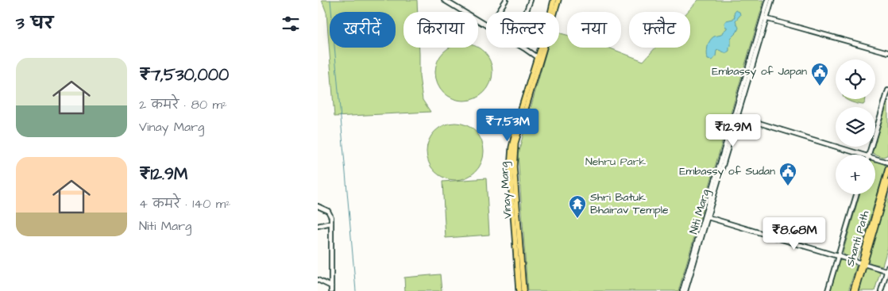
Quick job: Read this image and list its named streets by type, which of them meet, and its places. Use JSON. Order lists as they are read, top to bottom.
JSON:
{
  "streets": {
    "main road": ["Vinay Marg", "Shanti Path"],
    "street": ["Niti Marg"]
  },
  "parks": ["Nehru Park"],
  "places": {
    "public building": ["Embassy of Japan", "Embassy of Sudan"],
    "temple": ["Shri Batuk Bhairav Temple"]
  },
  "page": {
    "heading": "3 घर",
    "chip": [
      "खरीदें",
      "किराया",
      "फ़िल्टर",
      "नया",
      "फ़्लैट"
    ],
    "list": [
      {
        "name": "₹7,530,000",
        "note": "2 कमरे · 80 m² · Vinay Marg"
      },
      {
        "name": "₹12.9M",
        "note": "4 कमरे · 140 m² · Niti Marg"
      }
    ],
    "map_buttons": "+",
    "price": ["₹7.53M", "₹12.9M", "₹8.68M"]
  }
}
